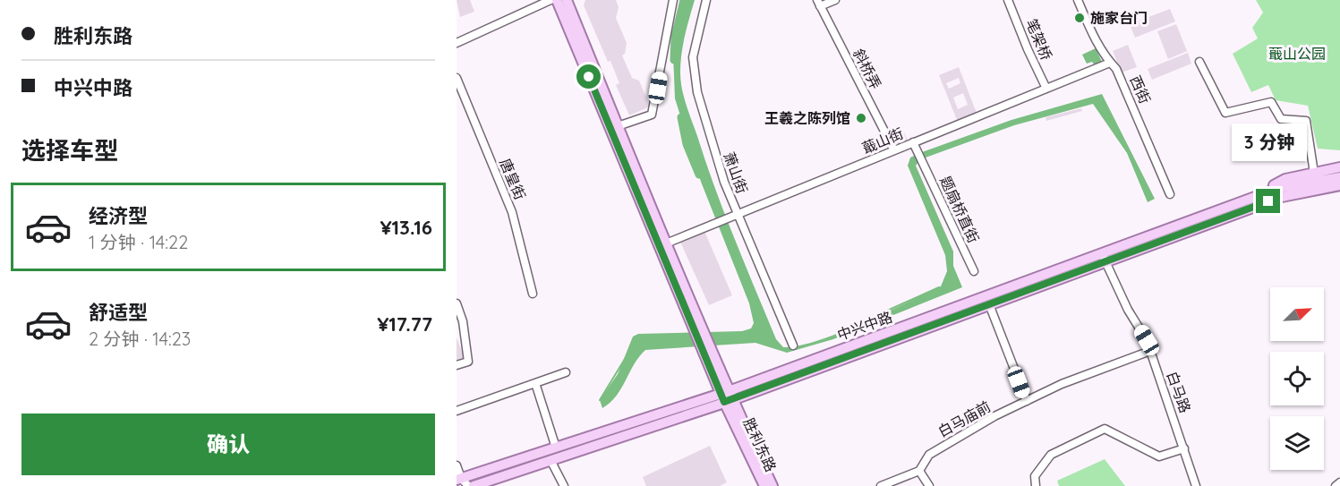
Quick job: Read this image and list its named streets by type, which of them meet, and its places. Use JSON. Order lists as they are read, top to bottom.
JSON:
{
  "streets": {
    "main road": ["中兴中路", "胜利东路"],
    "street": [
      "笔架桥",
      "斜桥弄",
      "西街",
      "蕺山街",
      "萧山街",
      "唐皇街",
      "题扇桥直街",
      "白马路",
      "白马庙前"
    ]
  },
  "crossings": [
    ["笔架桥", "蕺山街"],
    ["斜桥弄", "蕺山街"],
    ["西街", "蕺山街"],
    ["蕺山街", "萧山街"],
    ["蕺山街", "题扇桥直街"],
    ["蕺山街", "胜利东路"],
    ["中兴中路", "白马路"],
    ["中兴中路", "胜利东路"],
    ["白马路", "白马庙前"]
  ],
  "parks": ["蕺山公园"],
  "places": ["施家台门", "王羲之陈列馆"],
  "north": "top right",
  "page": {
    "banner": ["胜利东路", "中兴中路"],
    "heading": "选择车型",
    "bubble": "3 分钟",
    "list": [
      {
        "name": "经济型",
        "note": "1 分钟 · 14:22",
        "value": "¥13.16"
      },
      {
        "name": "舒适型",
        "note": "2 分钟 · 14:23",
        "value": "¥17.77"
      }
    ],
    "buttons": "确认"
  }
}
